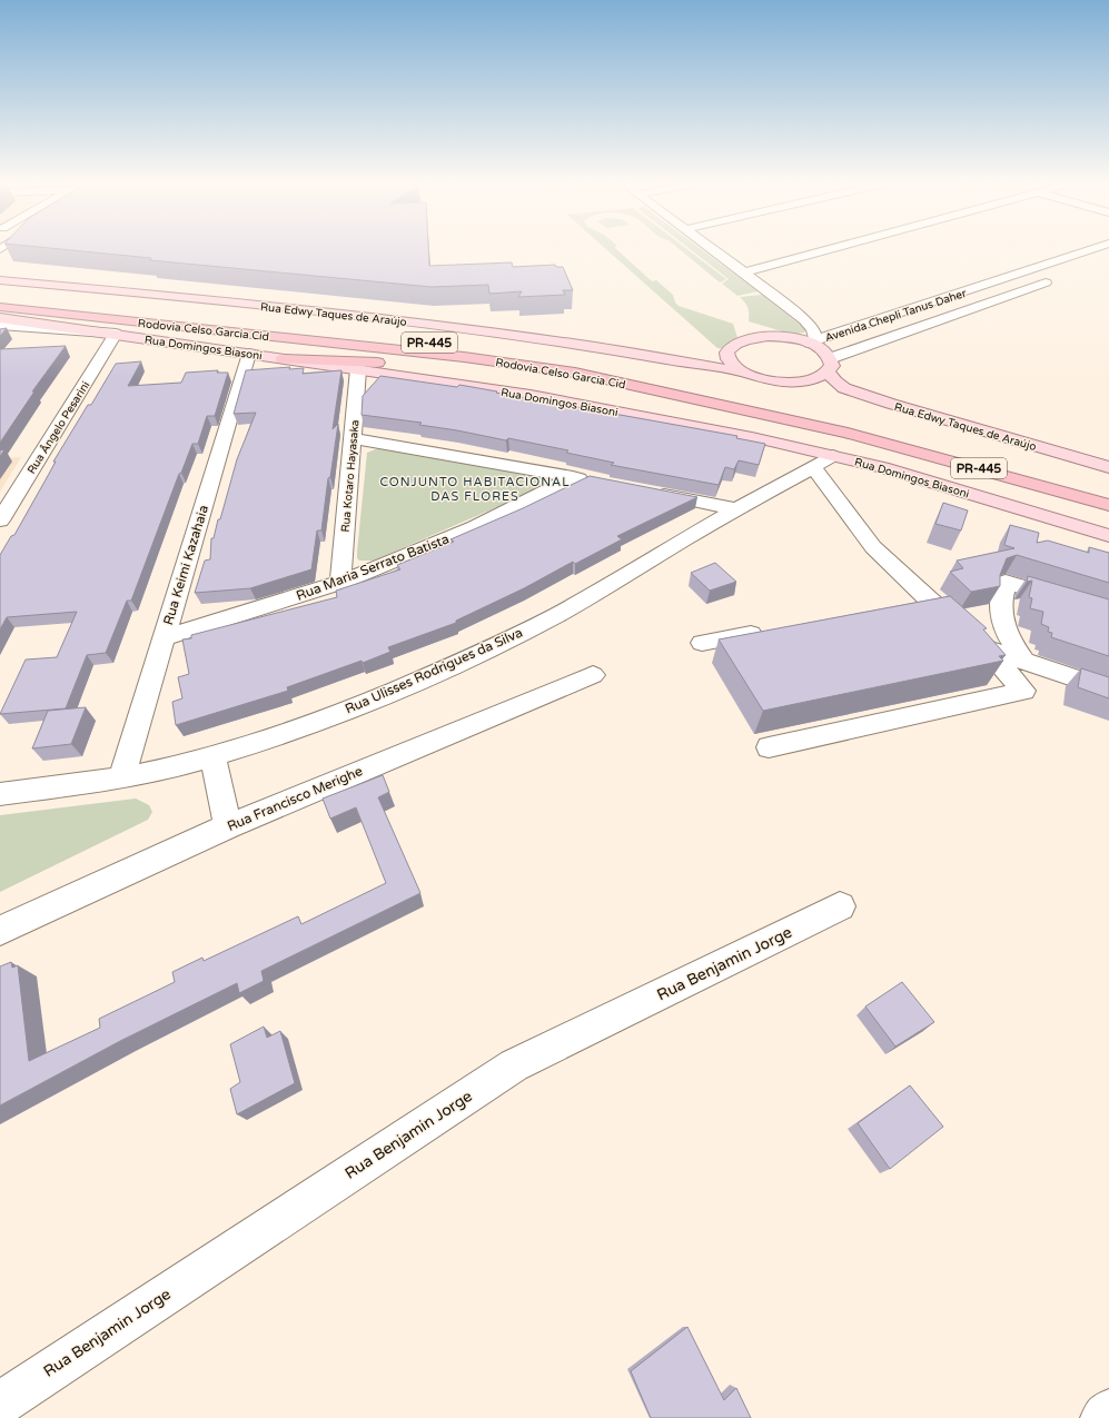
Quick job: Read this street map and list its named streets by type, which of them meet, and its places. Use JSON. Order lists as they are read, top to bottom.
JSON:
{
  "streets": {
    "highway": ["Rodovia Celso Garcia Cid", "PR-445"],
    "main road": ["Rua Edwy Taques de Araújo", "Rua Domingos Biasoni"],
    "street": [
      "Avenida Chepli Tanus Daher",
      "Rua Ângelo Pesarini",
      "Rua Kotaro Hayasaka",
      "Rua Keimi Kazahaia",
      "Rua Maria Serrato Batista",
      "Rua Ulisses Rodrigues da Silva",
      "Rua Francisco Merighe",
      "Rua Benjamin Jorge"
    ]
  },
  "crossings": [
    ["Rua Edwy Taques de Araújo", "Avenida Chepli Tanus Daher"],
    ["Rua Domingos Biasoni", "Rua Ângelo Pesarini"],
    ["Rua Domingos Biasoni", "Rua Kotaro Hayasaka"],
    ["Rua Domingos Biasoni", "Rua Keimi Kazahaia"],
    ["Rua Domingos Biasoni", "Rua Ulisses Rodrigues da Silva"],
    ["Rua Kotaro Hayasaka", "Rua Maria Serrato Batista"],
    ["Rua Keimi Kazahaia", "Rua Maria Serrato Batista"],
    ["Rua Keimi Kazahaia", "Rua Ulisses Rodrigues da Silva"]
  ],
  "districts": ["CONJUNTO HABITACIONAL DAS FLORES"]
}
